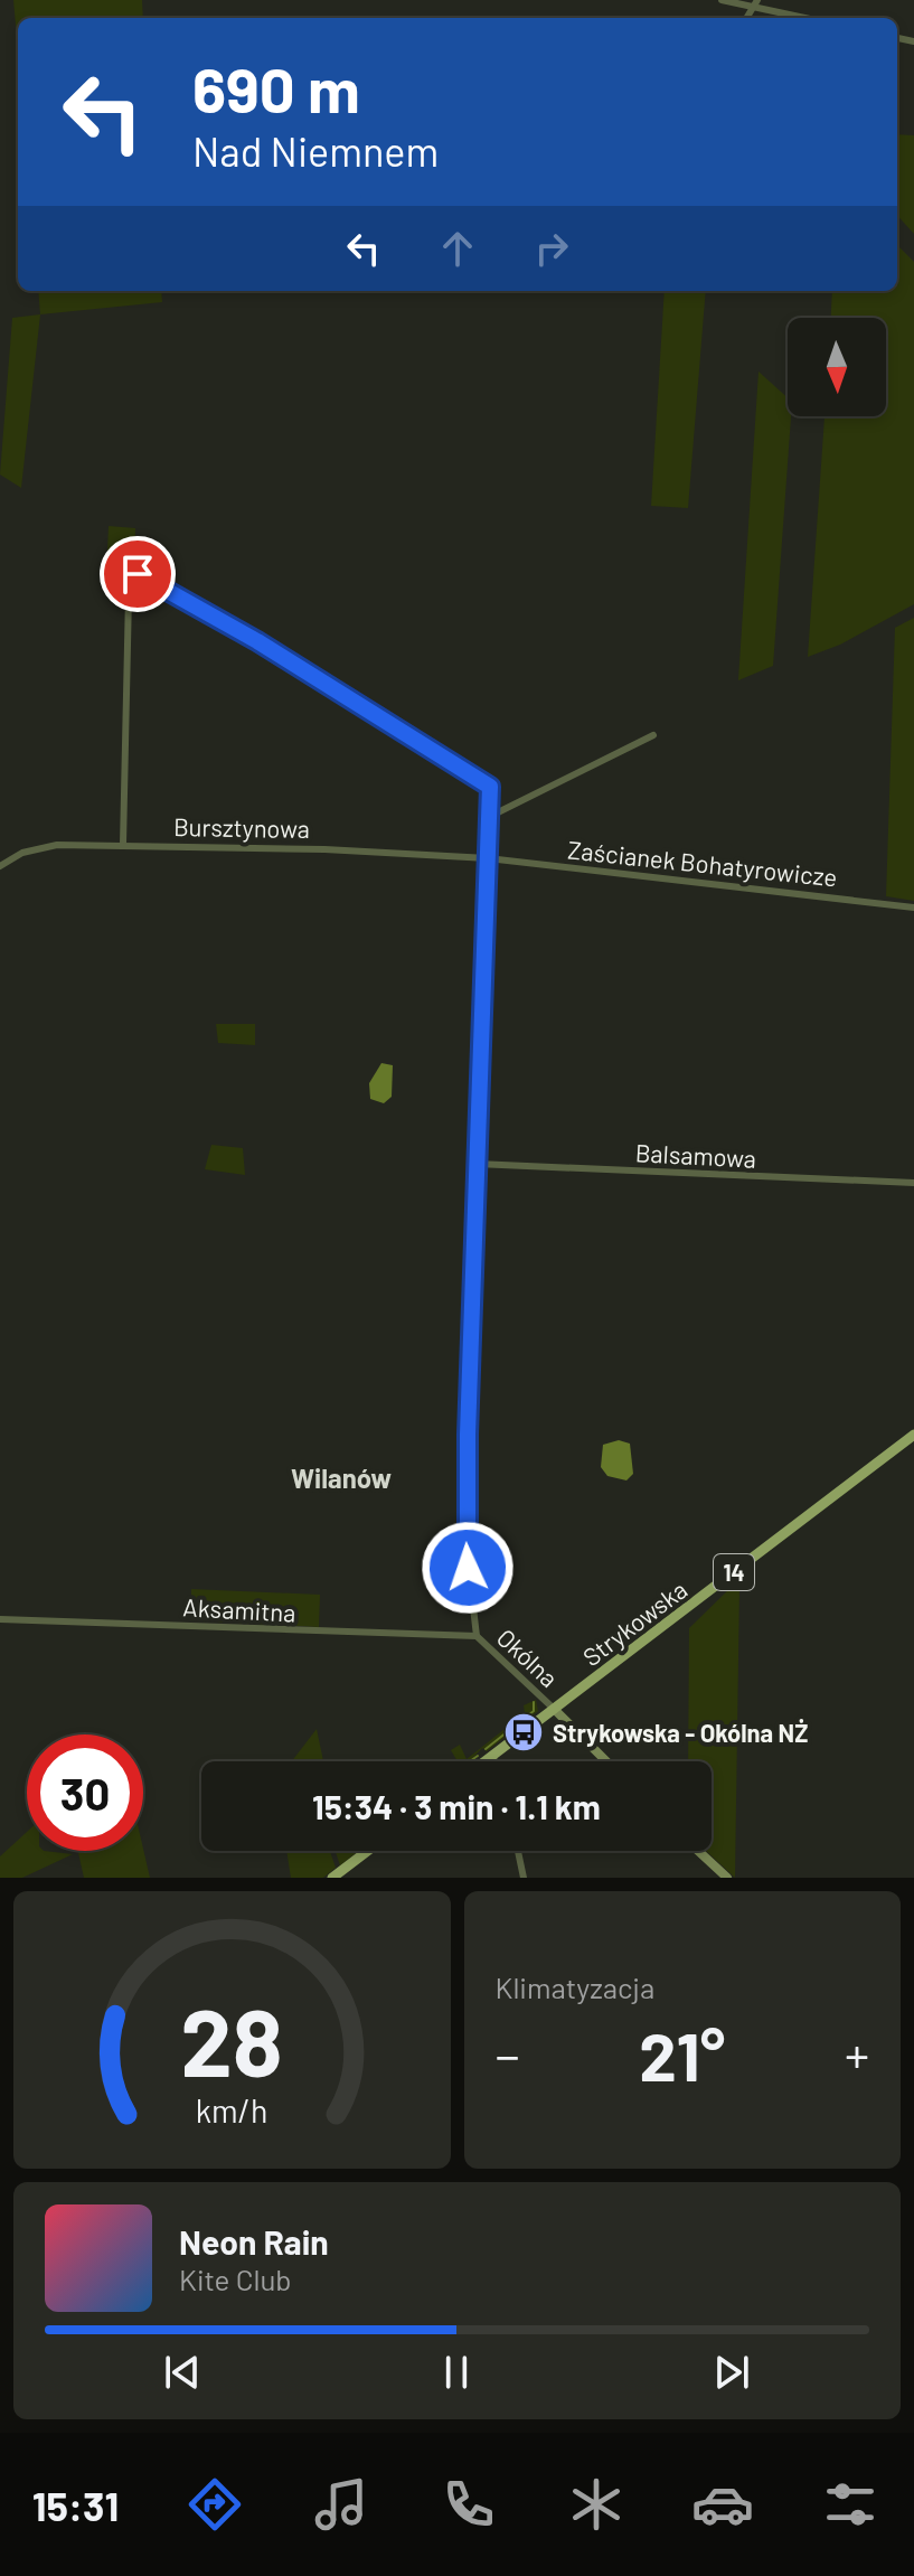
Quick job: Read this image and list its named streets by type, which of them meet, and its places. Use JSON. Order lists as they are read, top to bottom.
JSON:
{
  "streets": {
    "main road": ["14", "Strykowska"],
    "street": [
      "Bursztynowa",
      "Zaścianek Bohatyrowicze",
      "Balsamowa",
      "Aksamitna",
      "Okólna"
    ]
  },
  "crossings": [
    ["Bursztynowa", "Zaścianek Bohatyrowicze"],
    ["Bursztynowa", "Okólna"],
    ["Zaścianek Bohatyrowicze", "Okólna"],
    ["Balsamowa", "Okólna"],
    ["Aksamitna", "Okólna"],
    ["Strykowska", "Okólna"]
  ],
  "districts": ["Wilanów"],
  "places": {
    "bus stop": ["Strykowska - Okólna NŻ"]
  },
  "north": "bottom",
  "page": {
    "turn": ["690 m", "Nad Niemnem"],
    "limit": "30",
    "trip": "15:34 · 3 min · 1.1 km",
    "tile": "Klimatyzacja",
    "heat": ["−", "21°", "+"],
    "song": ["Neon Rain", "Kite Club"],
    "tabs": "15:31",
    "gauge": ["28", "km/h"]
  }
}
